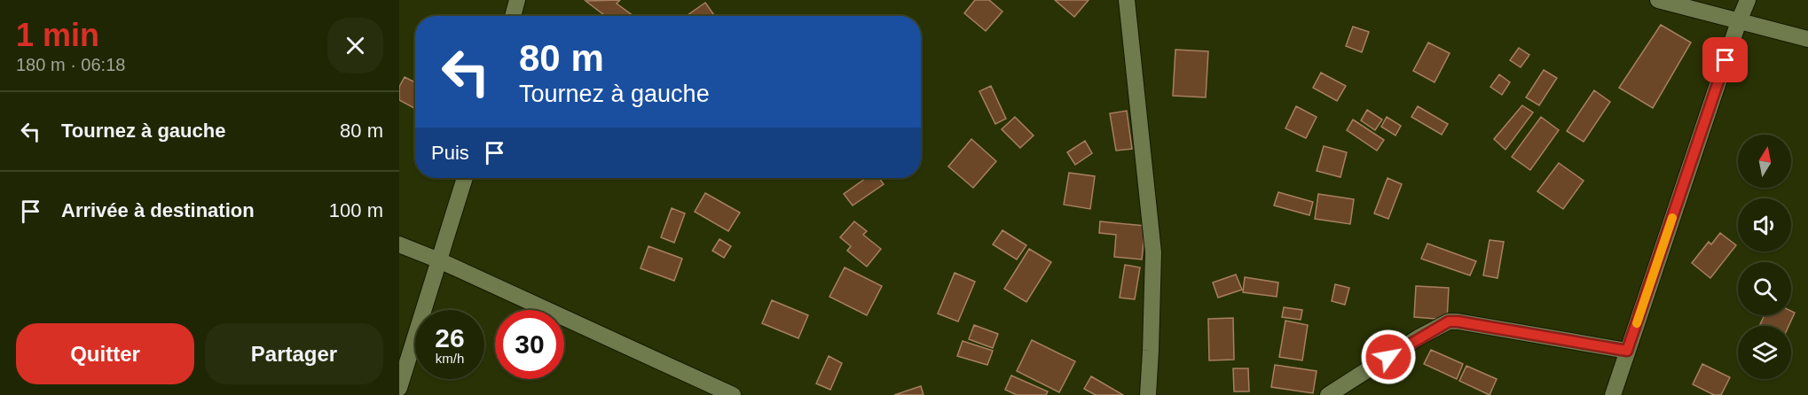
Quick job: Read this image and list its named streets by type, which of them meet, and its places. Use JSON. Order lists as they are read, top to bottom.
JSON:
{
  "north": "top",
  "page": {
    "heading": ["1 min", "180 m · 06:18"],
    "turn": ["80 m", "Tournez à gauche"],
    "list": [
      {
        "name": "Tournez à gauche",
        "value": "80 m"
      },
      {
        "name": "Arrivée à destination",
        "value": "100 m"
      }
    ],
    "then": "Puis",
    "speed": "26 km/h",
    "limit": "30",
    "buttons": ["Quitter", "Partager"]
  }
}
